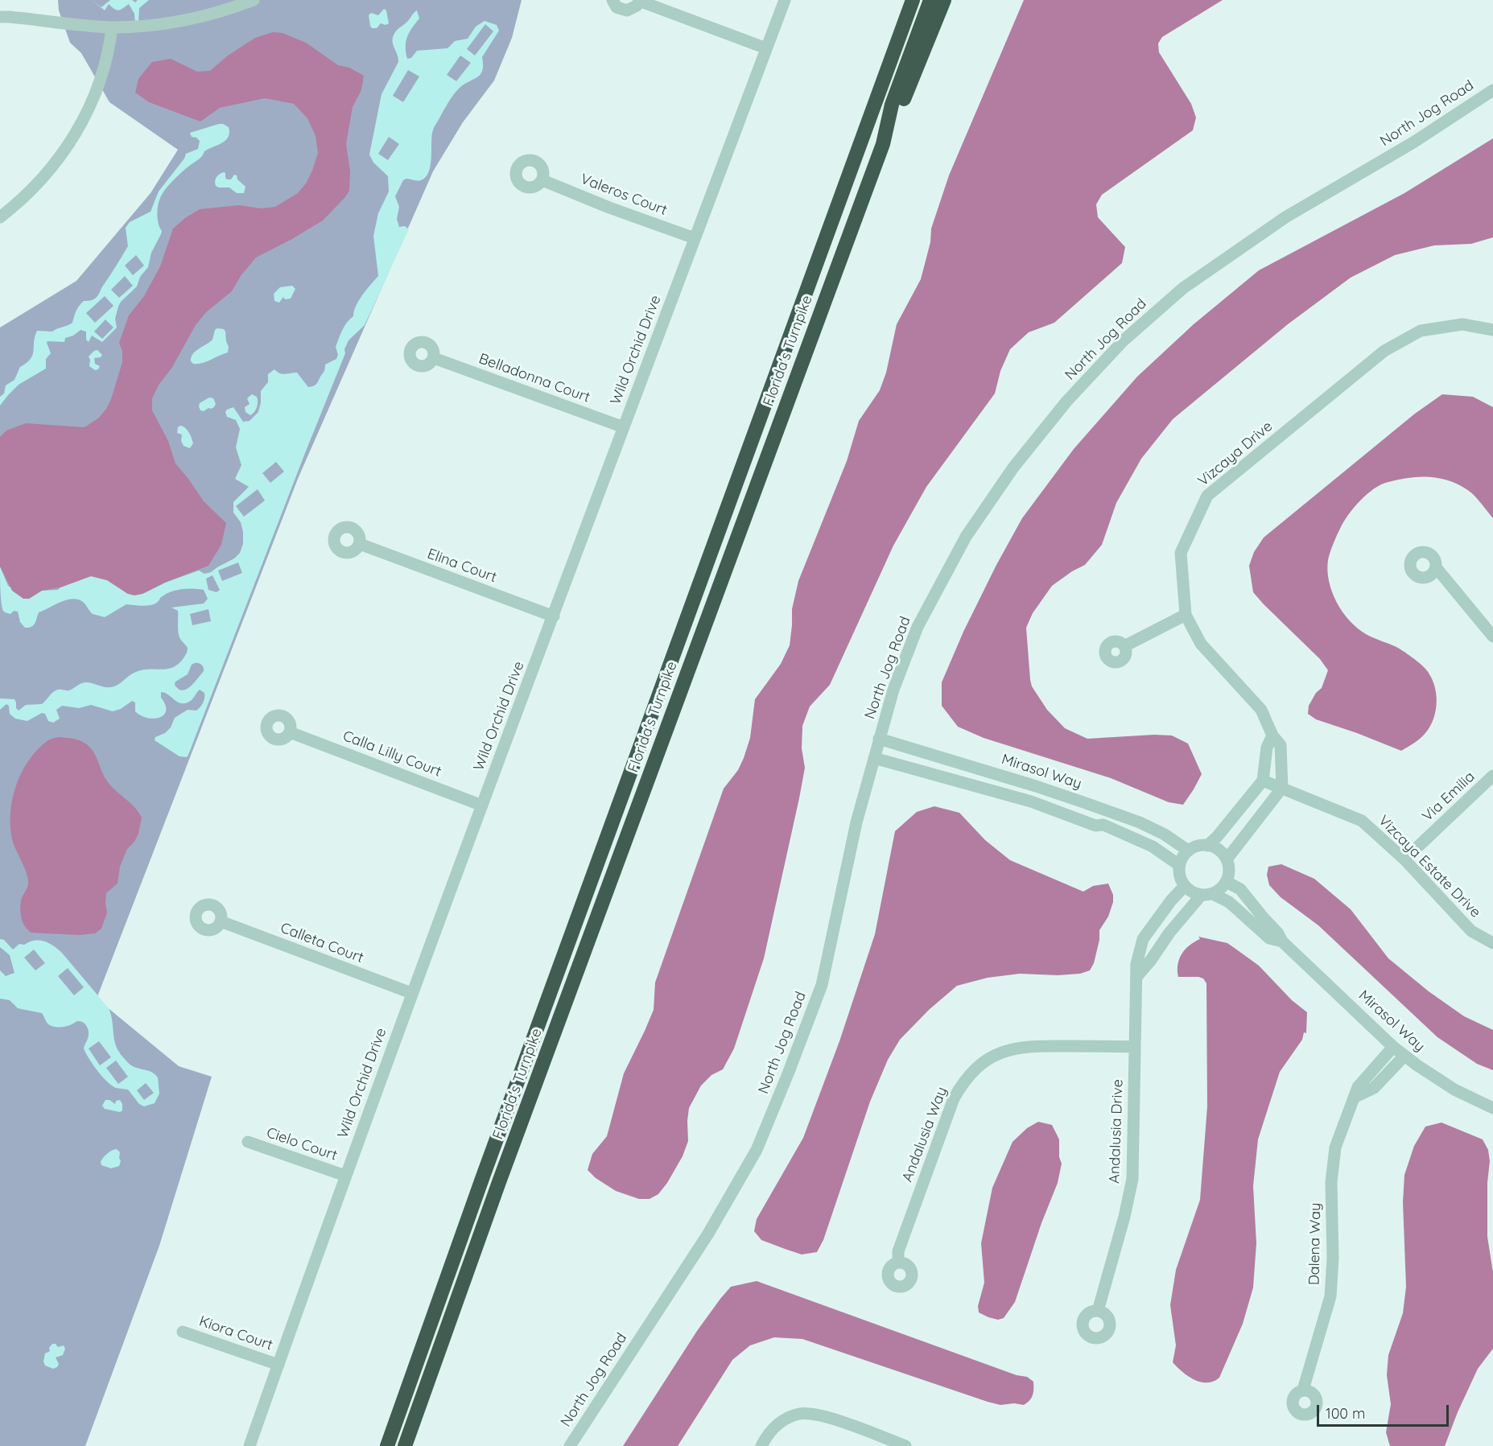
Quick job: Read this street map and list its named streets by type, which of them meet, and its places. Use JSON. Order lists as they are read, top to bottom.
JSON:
{
  "streets": {
    "highway": ["Florida's Turnpike"],
    "street": [
      "North Jog Road",
      "Valeros Court",
      "Wild Orchid Drive",
      "Belladonna Court",
      "Vizcaya Drive",
      "Elina Court",
      "Calla Lilly Court",
      "Mirasol Way",
      "Via Emilia",
      "Vizcaya Estate Drive",
      "Calleta Court",
      "Andalusia Drive",
      "Andalusia Way",
      "Cielo Court",
      "Dalena Way",
      "Kiora Court"
    ]
  },
  "crossings": [
    ["North Jog Road", "Mirasol Way"],
    ["Valeros Court", "Wild Orchid Drive"],
    ["Wild Orchid Drive", "Belladonna Court"],
    ["Wild Orchid Drive", "Elina Court"],
    ["Wild Orchid Drive", "Calla Lilly Court"],
    ["Wild Orchid Drive", "Calleta Court"],
    ["Wild Orchid Drive", "Cielo Court"],
    ["Wild Orchid Drive", "Kiora Court"],
    ["Vizcaya Drive", "Vizcaya Estate Drive"],
    ["Mirasol Way", "Andalusia Drive"],
    ["Mirasol Way", "Dalena Way"],
    ["Via Emilia", "Vizcaya Estate Drive"],
    ["Andalusia Drive", "Andalusia Way"]
  ],
  "scale_bar": "100 m"
}
